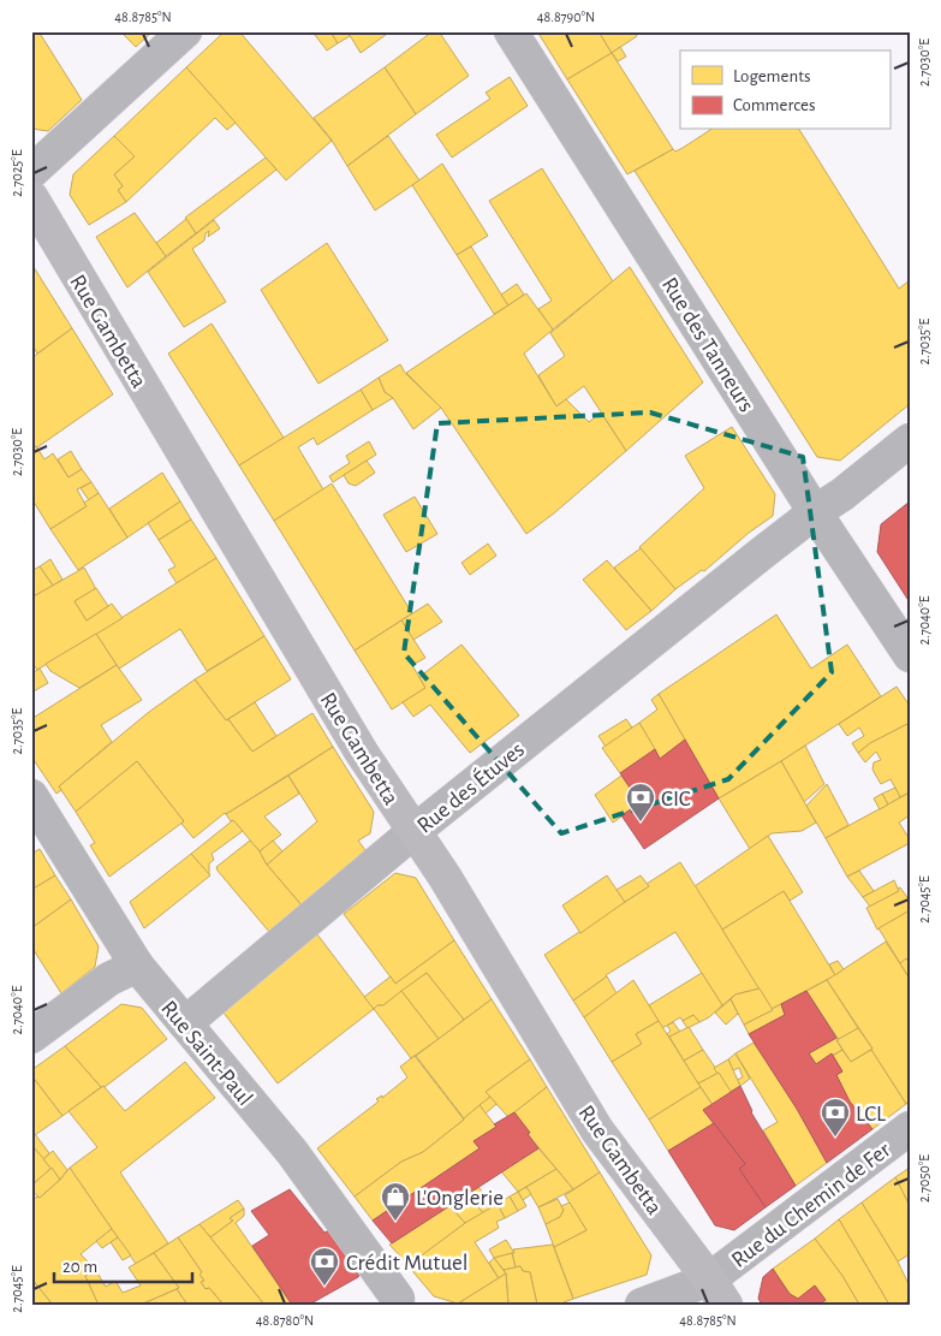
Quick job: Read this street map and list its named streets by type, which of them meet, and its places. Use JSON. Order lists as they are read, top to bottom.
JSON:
{
  "streets": {
    "main road": ["Rue Gambetta"],
    "street": [
      "Rue des Tanneurs",
      "Rue des Étuves",
      "Rue Saint-Paul",
      "Rue du Chemin de Fer"
    ]
  },
  "crossings": [
    ["Rue Gambetta", "Rue des Étuves"],
    ["Rue Gambetta", "Rue du Chemin de Fer"],
    ["Rue des Tanneurs", "Rue des Étuves"],
    ["Rue des Étuves", "Rue Saint-Paul"]
  ],
  "places": {
    "bank": ["CIC", "LCL", "Crédit Mutuel"],
    "shop": ["L'Onglerie"]
  },
  "legend": ["Logements", "Commerces"],
  "scale_bar": "20 m",
  "coordinates": [
    "48.8785°N",
    "48.8790°N",
    "2.7030°E",
    "2.7025°E",
    "2.7035°E",
    "2.7040°E",
    "2.7045°E",
    "2.7050°E",
    "48.8780°N"
  ]
}
